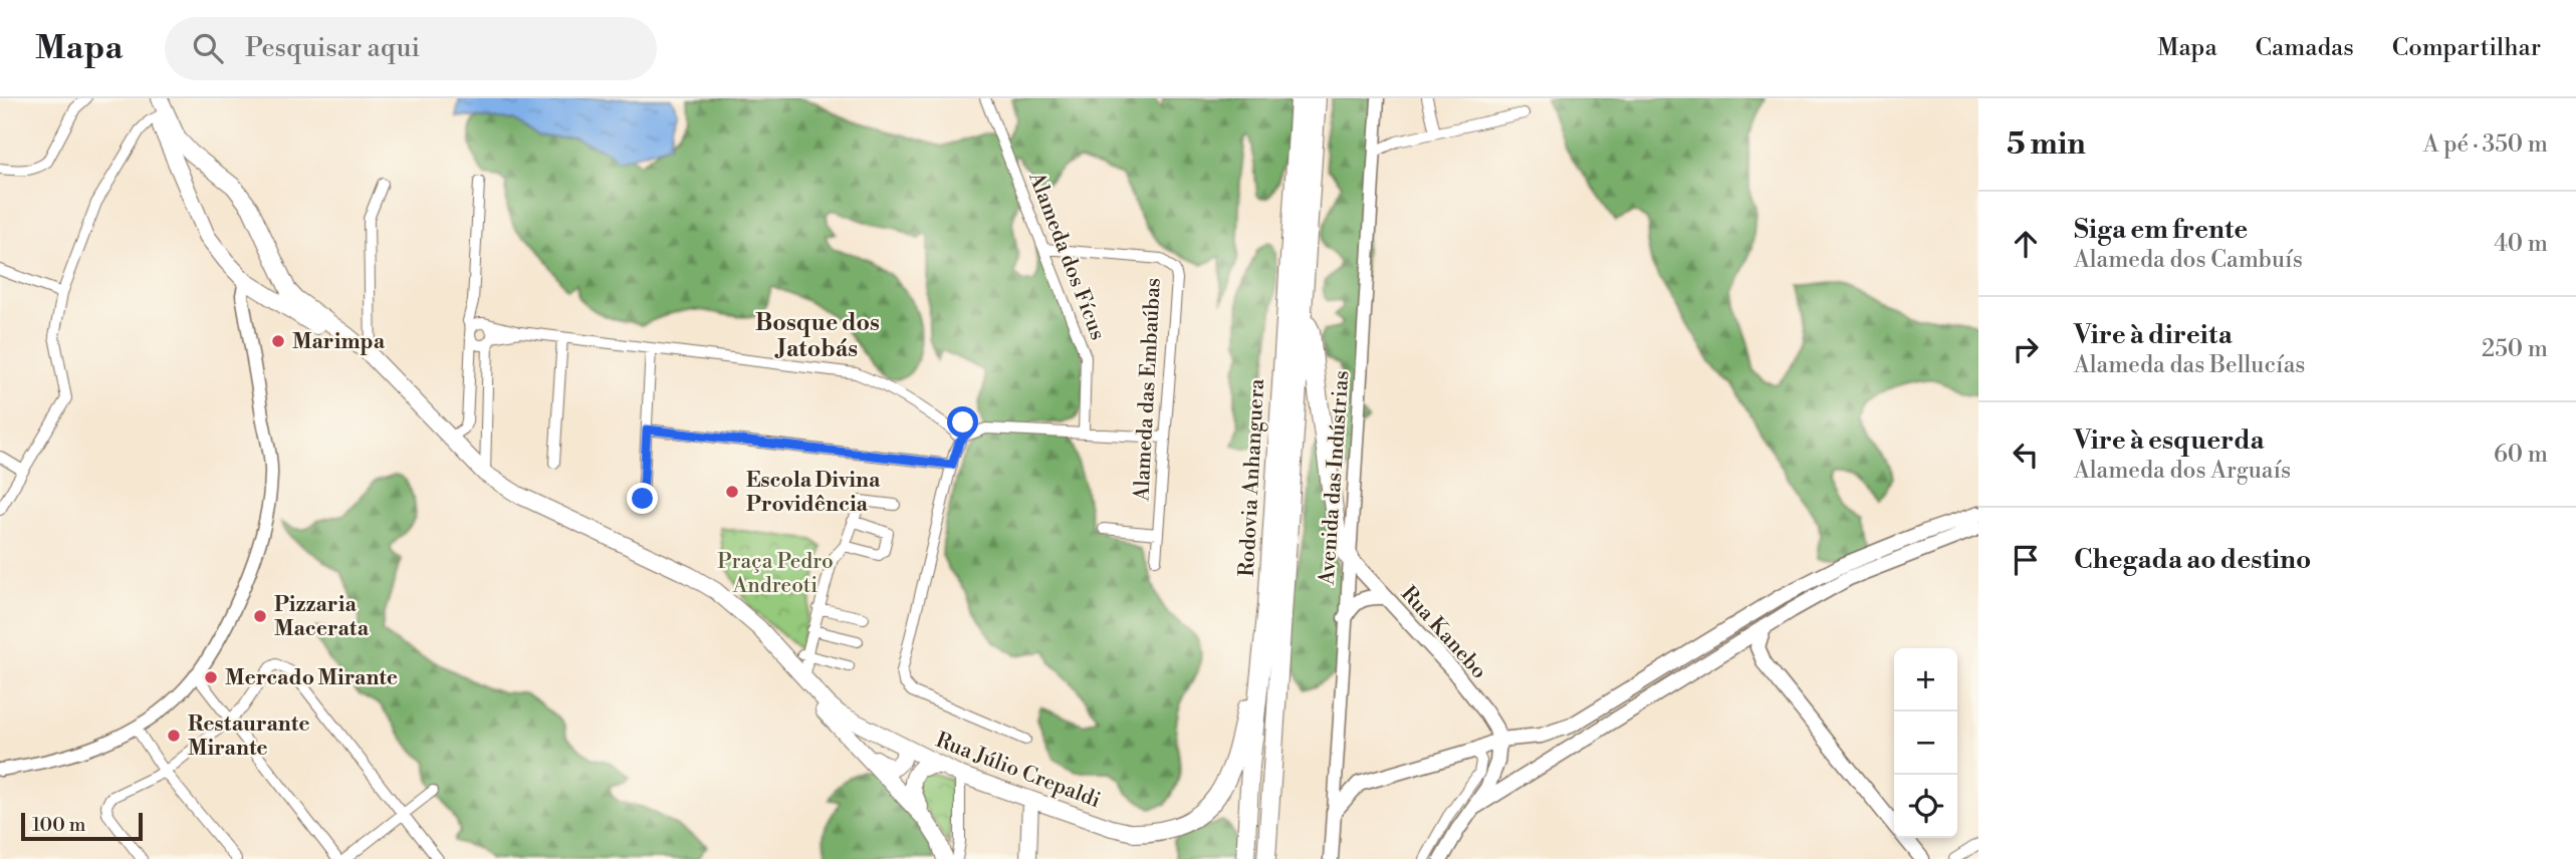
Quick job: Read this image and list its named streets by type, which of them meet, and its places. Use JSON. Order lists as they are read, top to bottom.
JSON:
{
  "streets": {
    "highway": ["Rodovia Anhanguera"],
    "main road": ["Avenida das Indústrias", "Rua Kanebo", "Rua Júlio Crepaldi"],
    "street": ["Alameda dos Fícus", "Alameda das Embaúbas"]
  },
  "crossings": [
    ["Alameda dos Fícus", "Alameda das Embaúbas"],
    ["Avenida das Indústrias", "Rua Kanebo"]
  ],
  "districts": ["Bosque dos Jatobás"],
  "parks": ["Praça Pedro Andreoti"],
  "places": [
    "Marimpa",
    "Escola Divina Providência",
    "Pizzaria Macerata",
    "Mercado Mirante",
    "Restaurante Mirante"
  ],
  "scale_bar": "100 m",
  "page": {
    "header": "Mapa",
    "search": "Pesquisar aqui",
    "nav": ["Mapa", "Camadas", "Compartilhar"],
    "heading": ["5 min", "A pé · 350 m"],
    "list": [
      ["Siga em frente", "Alameda dos Cambuís", "40 m"],
      ["Vire à direita", "Alameda das Bellucías", "250 m"],
      ["Vire à esquerda", "Alameda dos Arguaís", "60 m"],
      "Chegada ao destino"
    ],
    "map_buttons": ["+", "−"],
    "scale": "100 m"
  }
}
